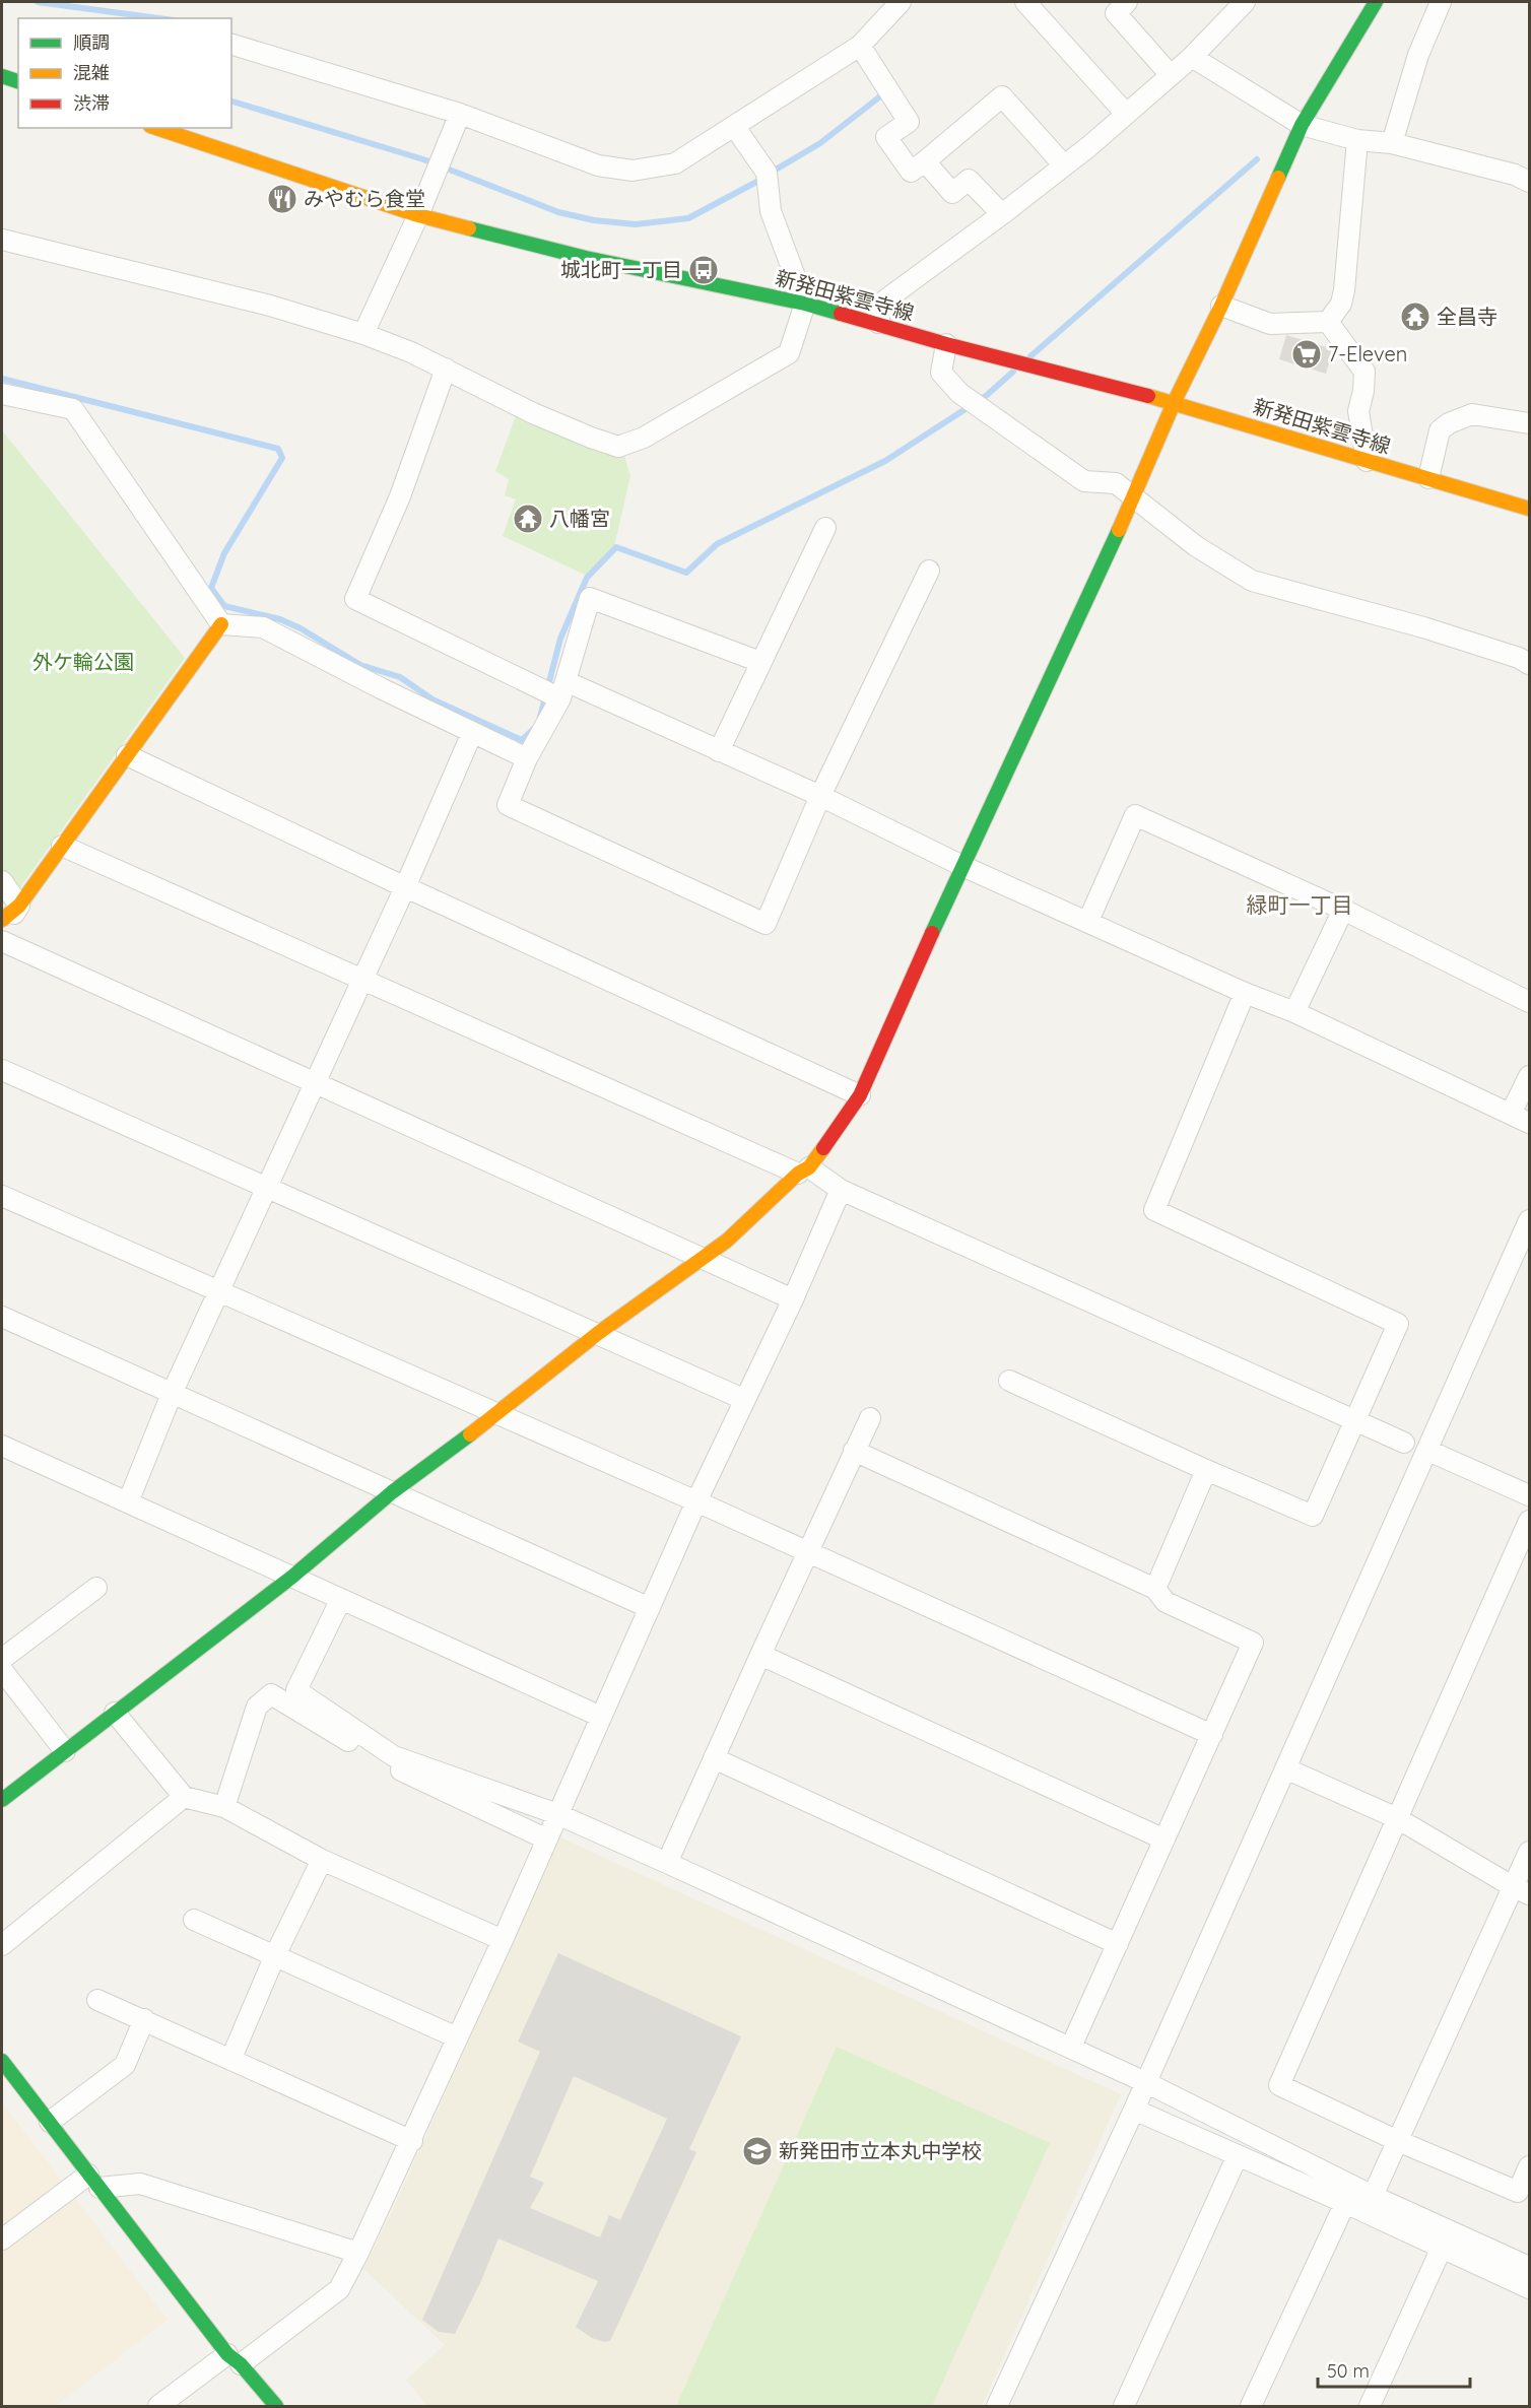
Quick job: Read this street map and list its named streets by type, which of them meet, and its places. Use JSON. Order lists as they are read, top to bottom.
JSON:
{
  "streets": {
    "street": ["新発田紫雲寺線"]
  },
  "districts": ["緑町一丁目"],
  "parks": ["外ケ輪公園"],
  "places": {
    "restaurant": ["みやむら食堂"],
    "bus stop": ["城北町一丁目"],
    "temple": ["全昌寺", "八幡宮"],
    "supermarket": ["7-Eleven"],
    "school or university": ["新発田市立本丸中学校"]
  },
  "legend": ["順調", "混雑", "渋滞"],
  "scale_bar": "50 m"
}
